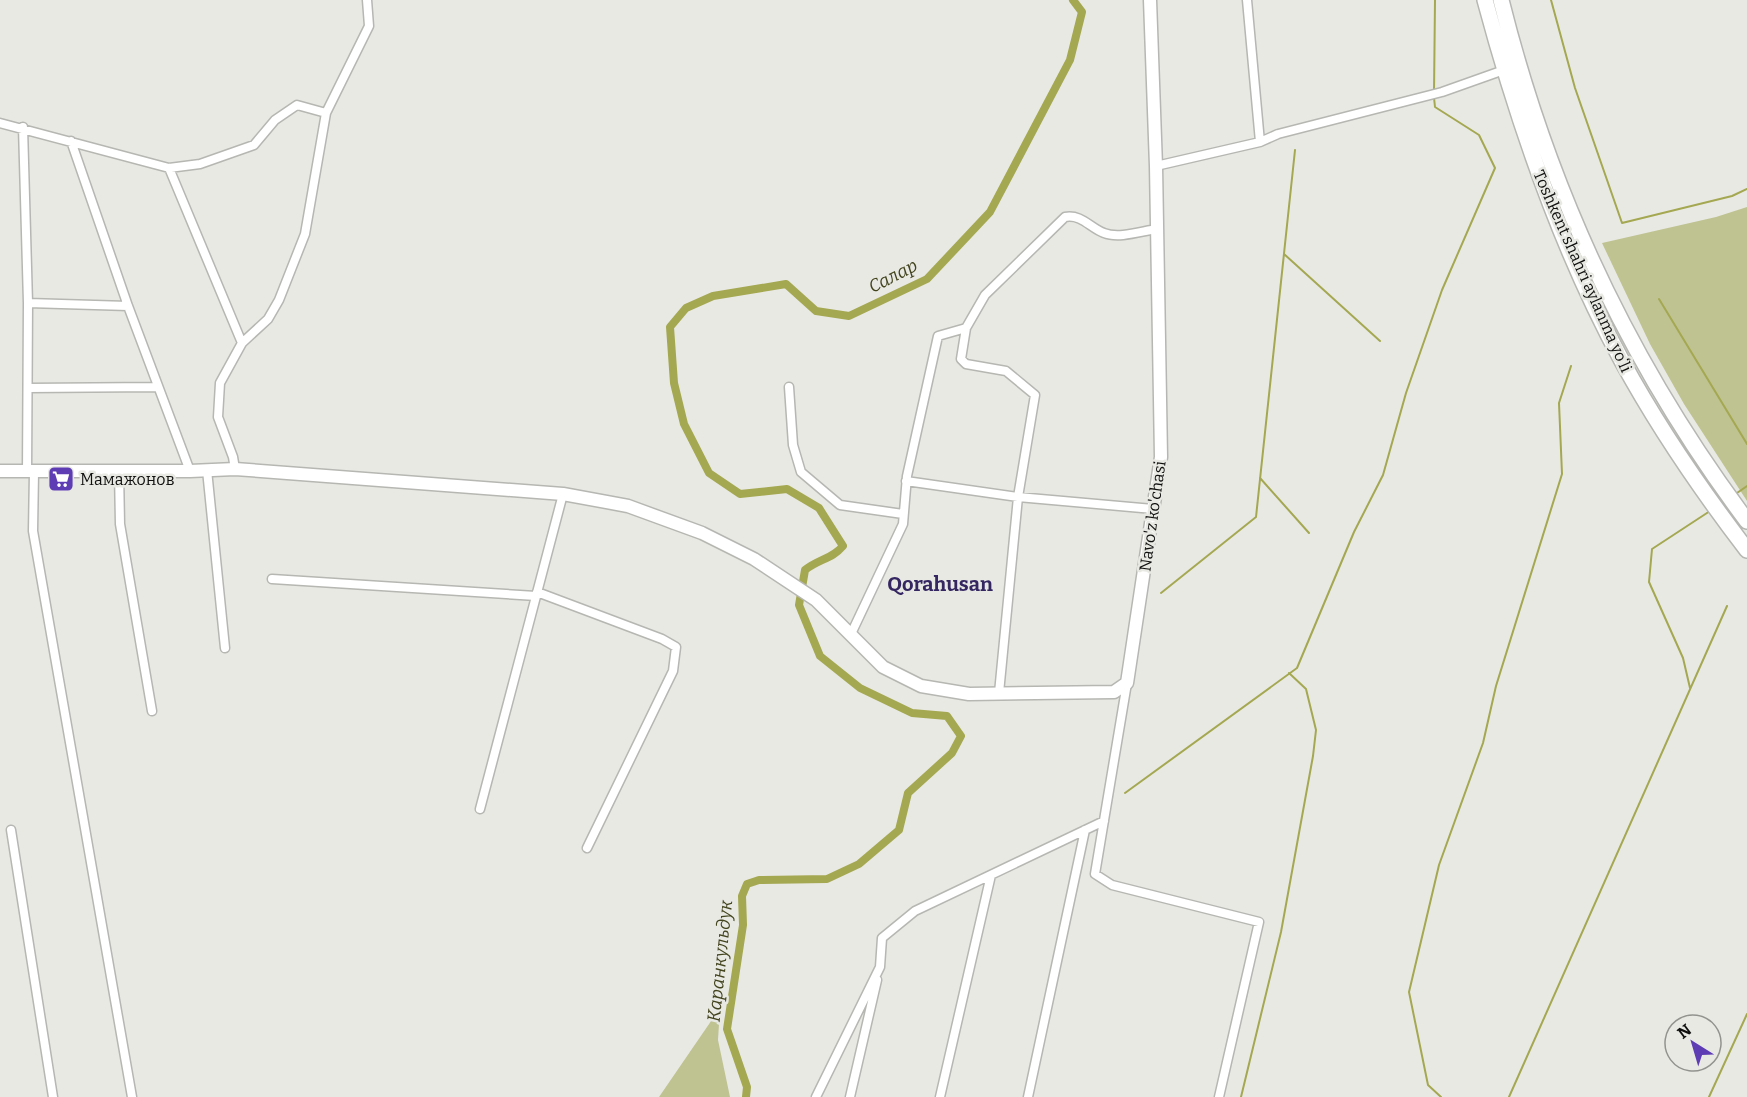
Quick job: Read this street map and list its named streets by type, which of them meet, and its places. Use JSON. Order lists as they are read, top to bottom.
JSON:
{
  "streets": {
    "highway": ["Toshkent shahri aylanma yoʻli"],
    "street": ["Navo'z ko'chasi"]
  },
  "districts": ["Qorahusan"],
  "water": ["Салар", "Каранкульдук"],
  "places": {
    "supermarket": ["Мамажонов"]
  },
  "north": "top left"
}
